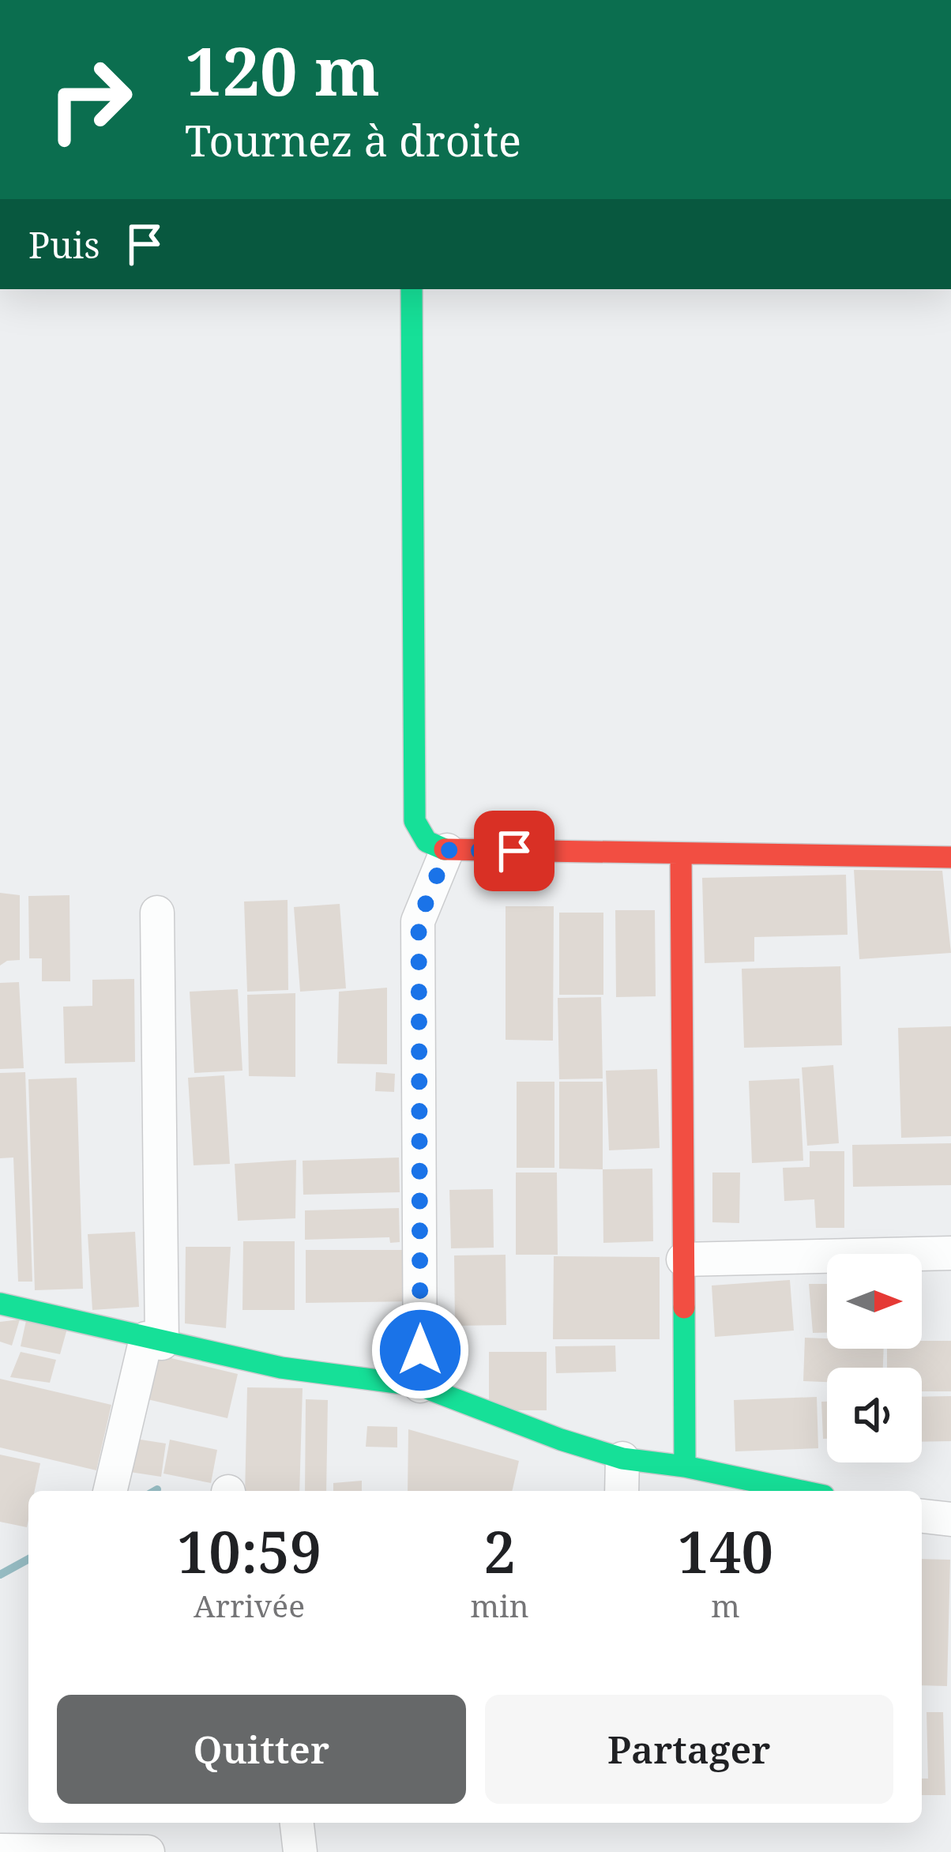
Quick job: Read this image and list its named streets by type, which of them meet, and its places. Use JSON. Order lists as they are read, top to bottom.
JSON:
{
  "north": "right",
  "page": {
    "turn": ["120 m", "Tournez à droite"],
    "then": "Puis",
    "eta": [
      "10:59",
      "Arrivée",
      "2",
      "min",
      "140",
      "m"
    ],
    "buttons": ["Quitter", "Partager"]
  }
}
